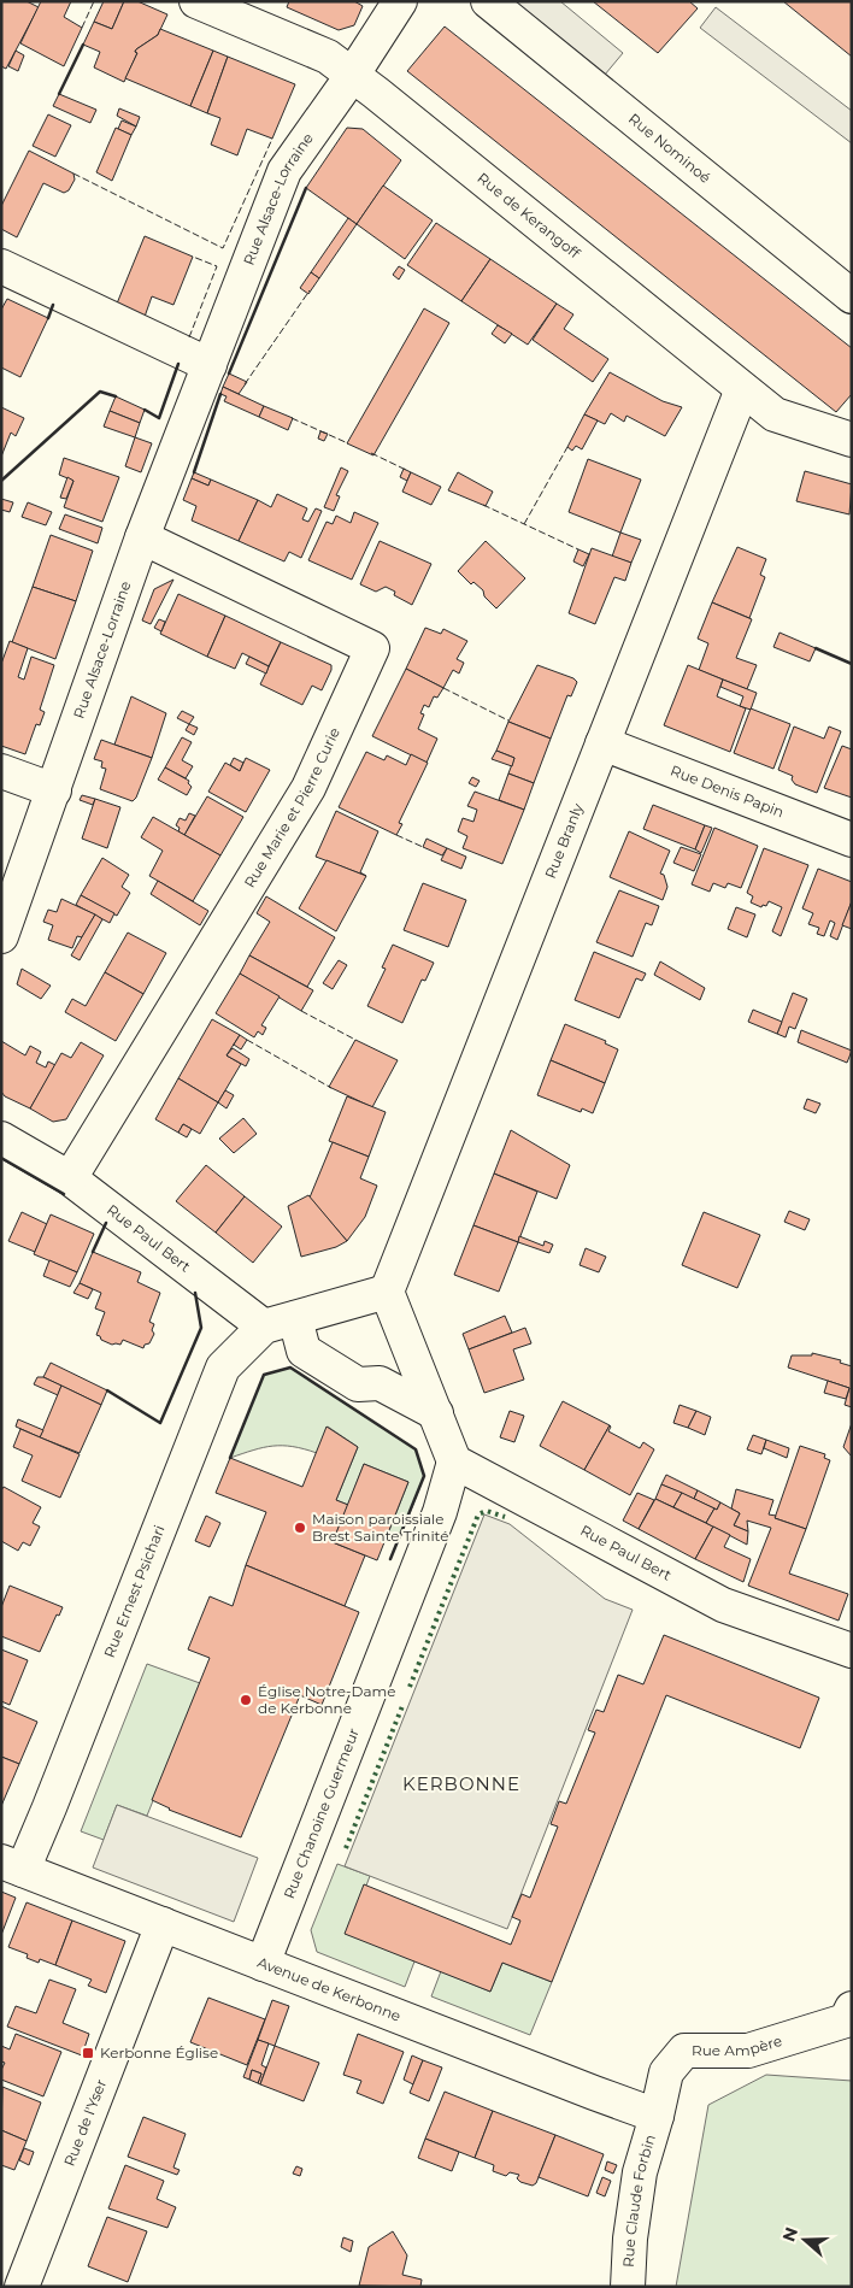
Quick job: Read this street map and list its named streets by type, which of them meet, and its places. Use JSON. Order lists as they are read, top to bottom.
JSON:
{
  "streets": {
    "street": [
      "Rue Nominoé",
      "Rue Alsace-Lorraine",
      "Rue de Kerangoff",
      "Rue Denis Papin",
      "Rue Marie et Pierre Curie",
      "Rue Branly",
      "Rue Paul Bert",
      "Rue Ernest Psichari",
      "Rue Chanoine Guermeur",
      "Avenue de Kerbonne",
      "Rue Ampère",
      "Rue de l'Yser",
      "Rue Claude Forbin"
    ]
  },
  "crossings": [
    ["Rue Alsace-Lorraine", "Rue de Kerangoff"],
    ["Rue Alsace-Lorraine", "Rue Marie et Pierre Curie"],
    ["Rue de Kerangoff", "Rue Branly"],
    ["Rue Denis Papin", "Rue Branly"],
    ["Rue Marie et Pierre Curie", "Rue Paul Bert"],
    ["Rue Paul Bert", "Rue Ernest Psichari"],
    ["Rue Paul Bert", "Rue Chanoine Guermeur"],
    ["Rue Ernest Psichari", "Avenue de Kerbonne"],
    ["Rue Chanoine Guermeur", "Avenue de Kerbonne"],
    ["Avenue de Kerbonne", "Rue Ampère"],
    ["Avenue de Kerbonne", "Rue de l'Yser"],
    ["Avenue de Kerbonne", "Rue Claude Forbin"],
    ["Rue Ampère", "Rue Claude Forbin"]
  ],
  "districts": ["KERBONNE"],
  "places": {
    "other": ["Maison paroissiale Brest Sainte Trinité", "Église Notre-Dame de Kerbonne"],
    "transit": ["Kerbonne Église"]
  },
  "north": "left"
}
